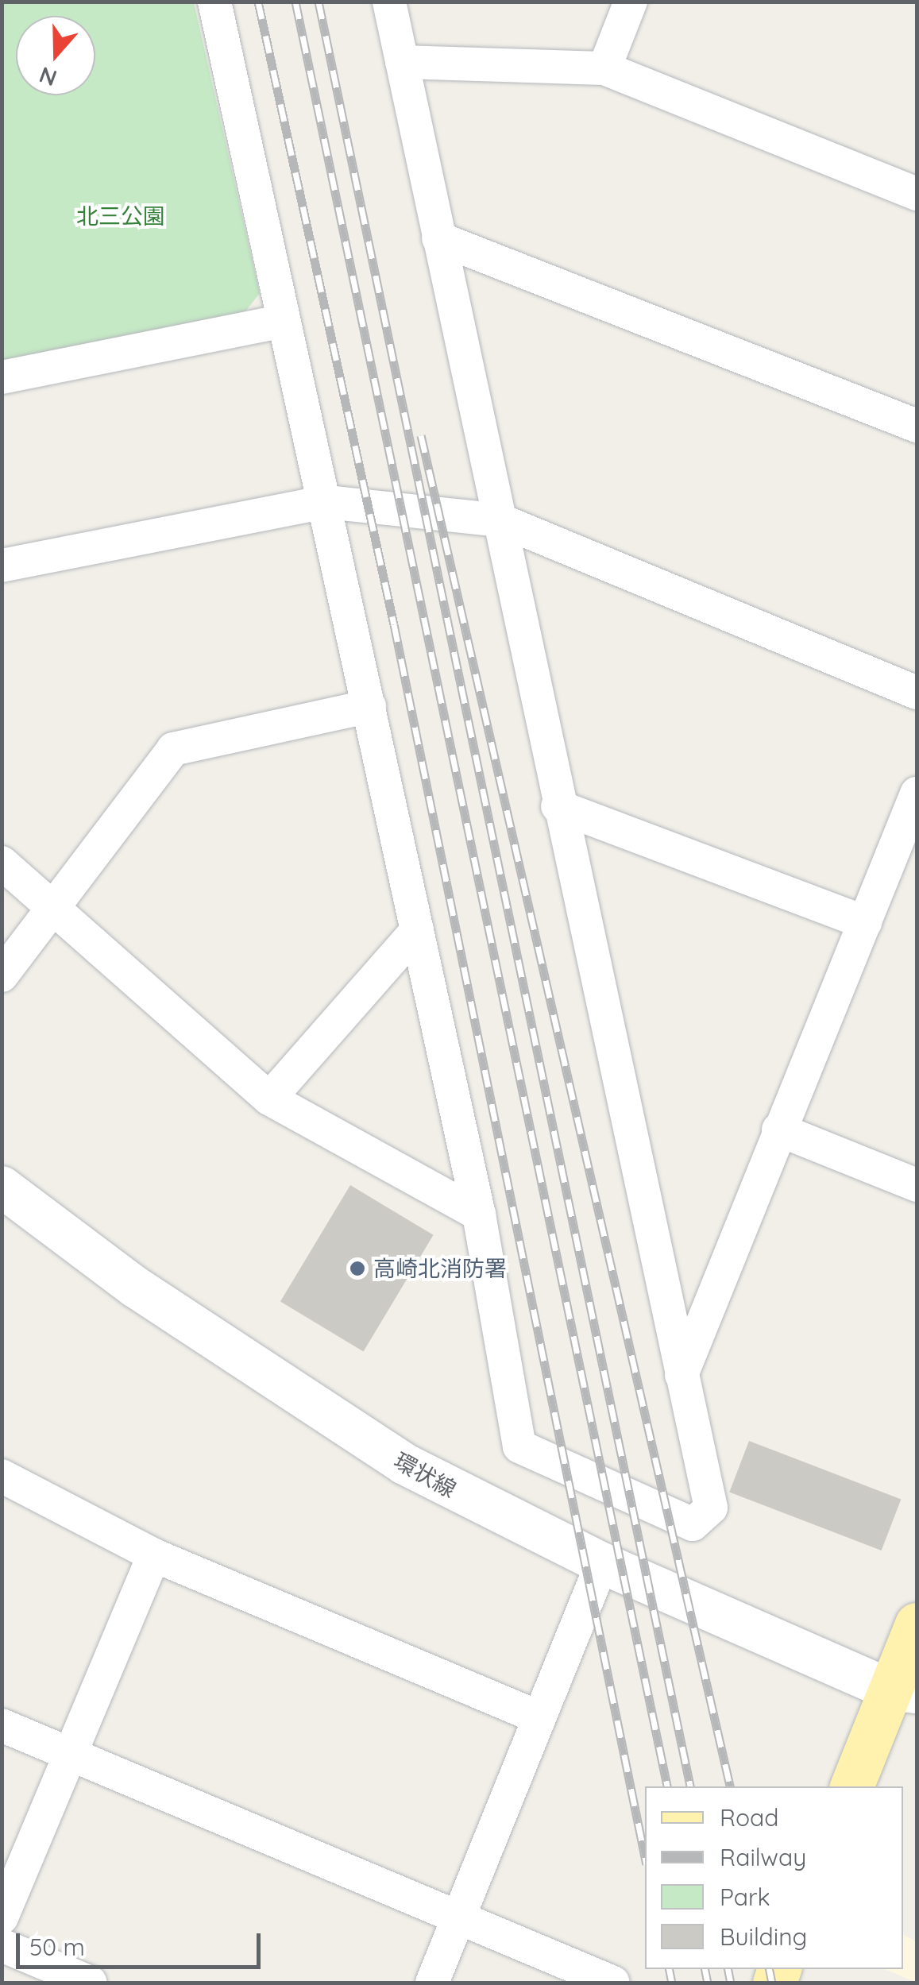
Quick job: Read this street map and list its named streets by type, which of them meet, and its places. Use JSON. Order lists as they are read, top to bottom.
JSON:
{
  "streets": {
    "street": ["環状線"]
  },
  "parks": ["北三公園"],
  "places": ["高崎北消防署"],
  "legend": [
    "Road",
    "Railway",
    "Park",
    "Building"
  ],
  "scale_bar": "50 m",
  "north": "bottom"
}
